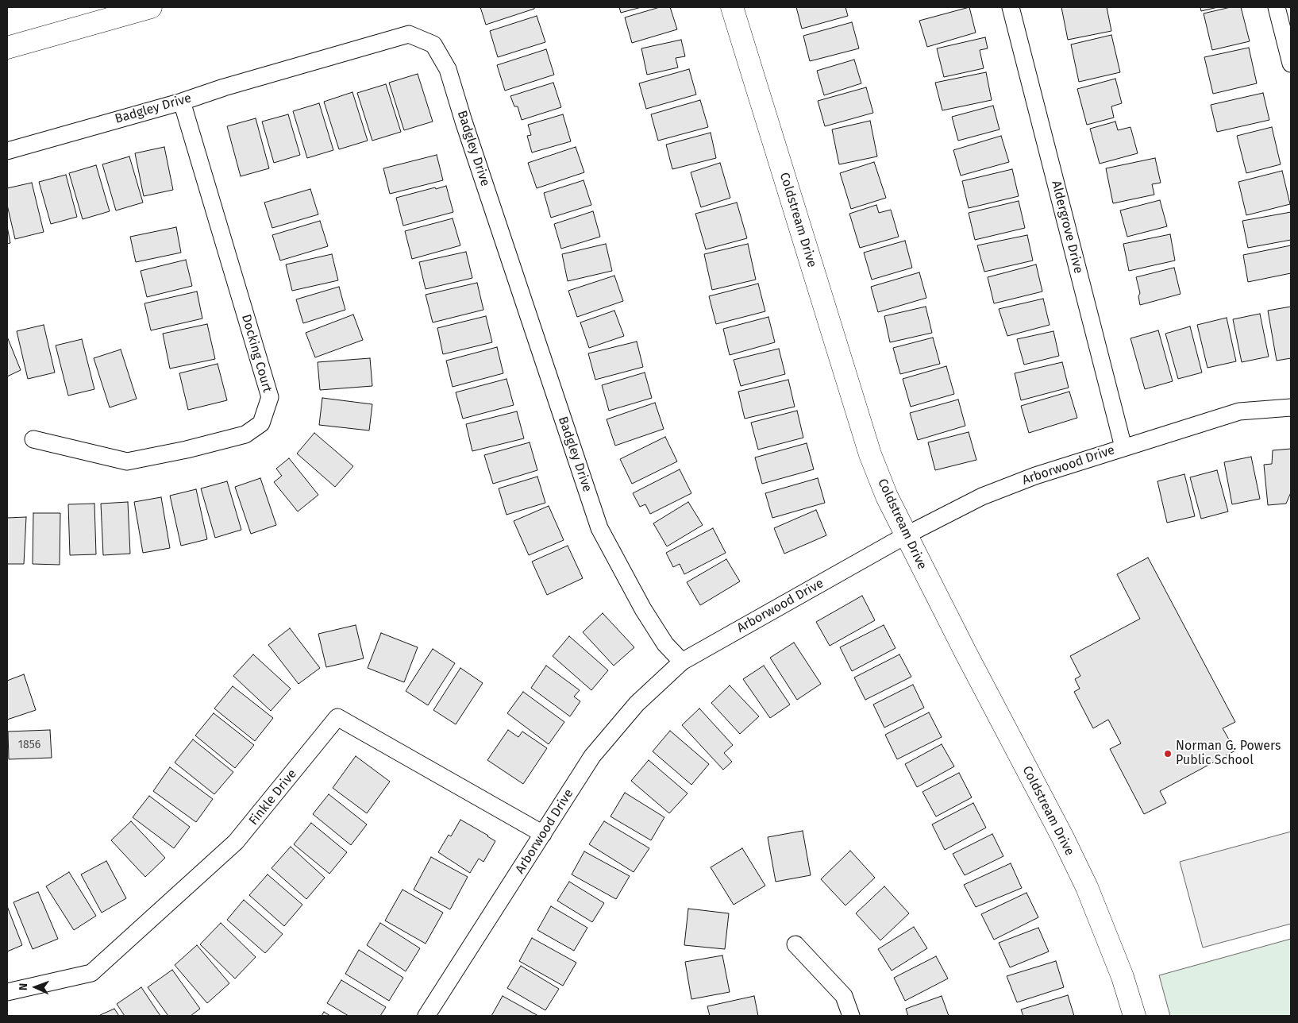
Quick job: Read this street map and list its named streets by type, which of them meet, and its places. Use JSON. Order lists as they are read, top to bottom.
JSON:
{
  "streets": {
    "street": [
      "Badgley Drive",
      "Coldstream Drive",
      "Aldergrove Drive",
      "Docking Court",
      "Arborwood Drive",
      "Finkle Drive"
    ]
  },
  "crossings": [
    ["Badgley Drive", "Docking Court"],
    ["Badgley Drive", "Arborwood Drive"],
    ["Coldstream Drive", "Arborwood Drive"],
    ["Aldergrove Drive", "Arborwood Drive"],
    ["Arborwood Drive", "Finkle Drive"]
  ],
  "places": ["Norman G. Powers Public School"],
  "house_numbers": ["1856"],
  "north": "left"
}
